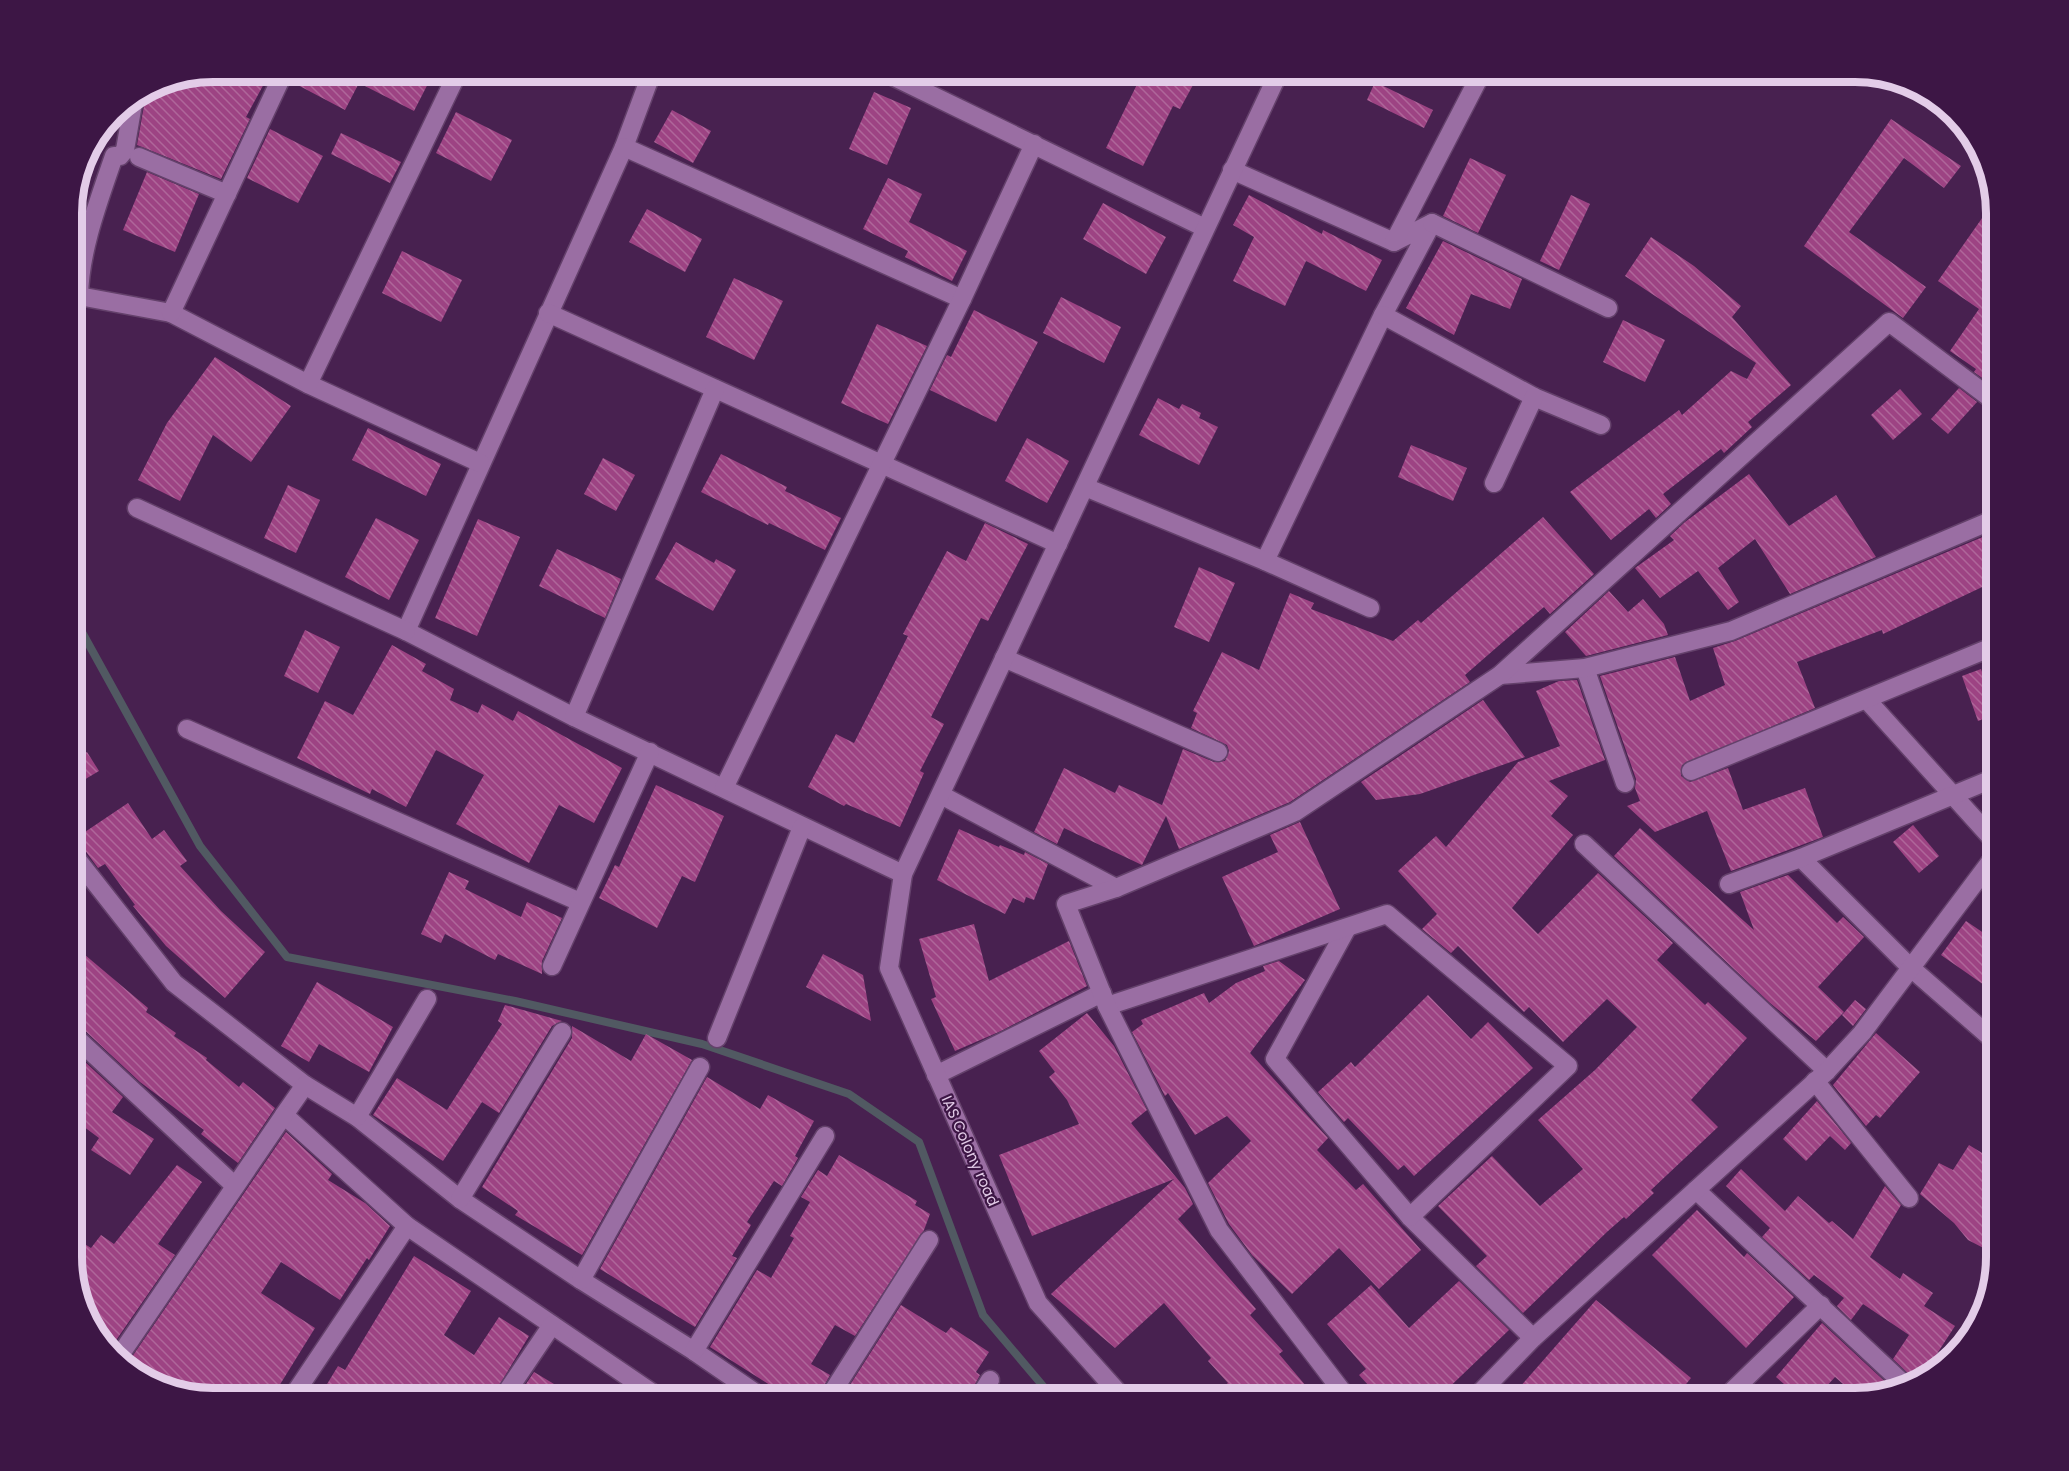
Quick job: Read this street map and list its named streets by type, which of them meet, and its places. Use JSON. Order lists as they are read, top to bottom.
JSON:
{
  "streets": {
    "street": ["IAS Colony road"]
  }
}
